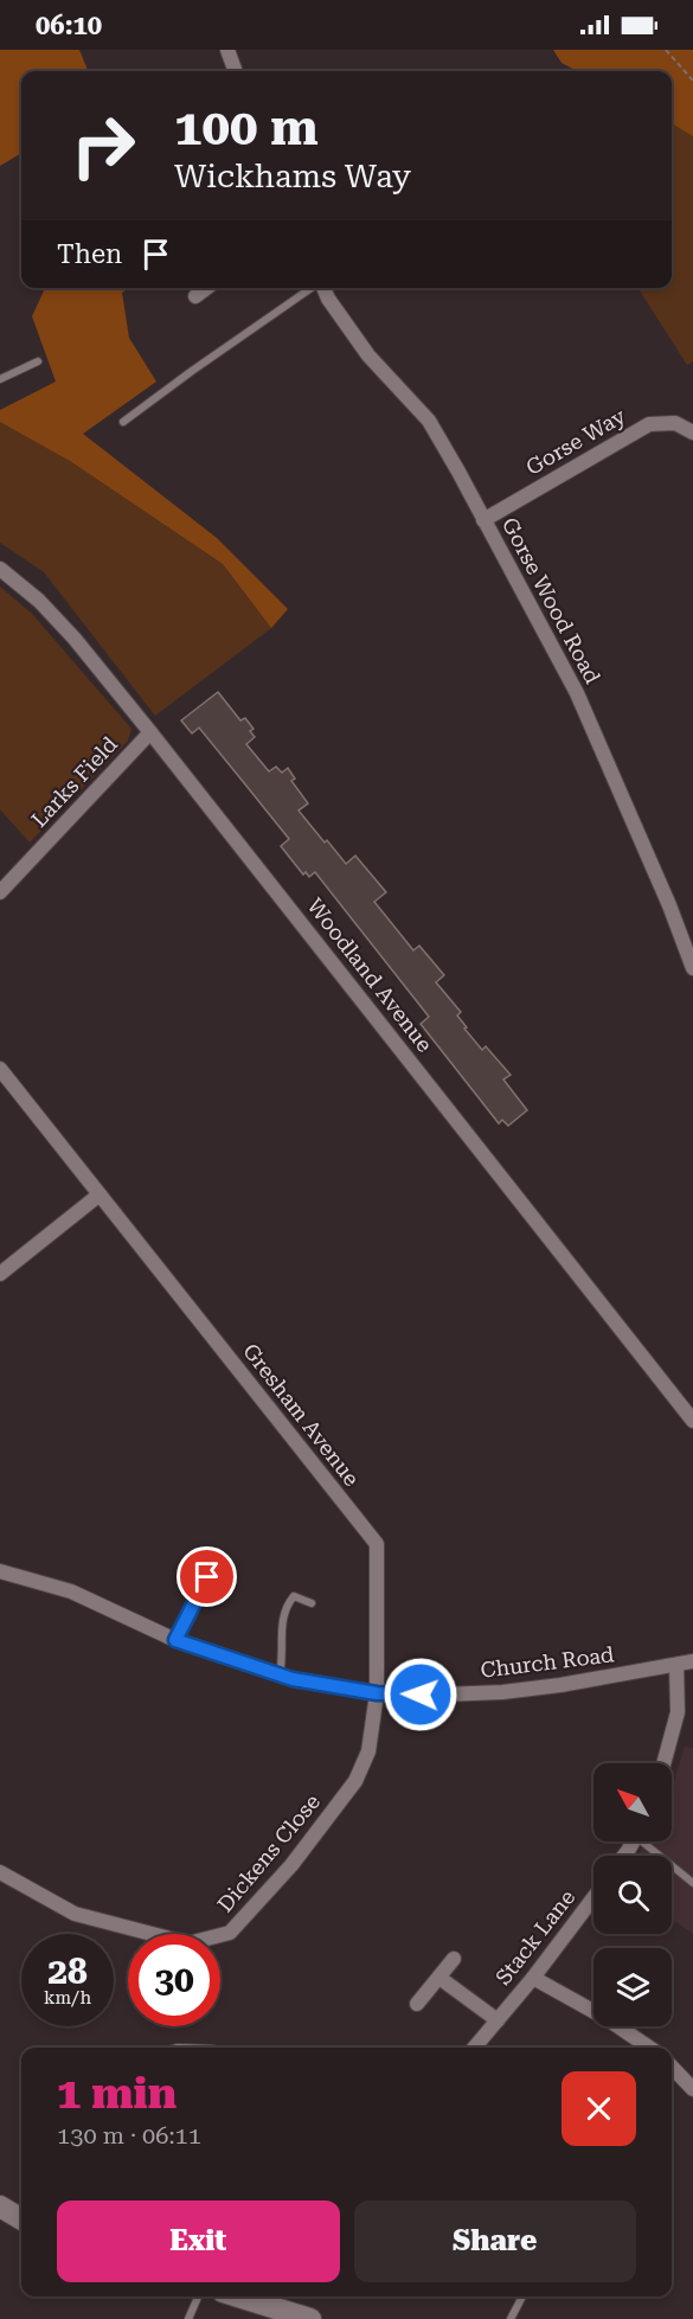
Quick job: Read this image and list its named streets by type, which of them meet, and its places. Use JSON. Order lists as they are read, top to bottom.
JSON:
{
  "streets": {
    "street": [
      "Gorse Way",
      "Gorse Wood Road",
      "Larks Field",
      "Woodland Avenue",
      "Gresham Avenue",
      "Church Road",
      "Dickens Close",
      "Stack Lane"
    ]
  },
  "crossings": [
    ["Gorse Way", "Gorse Wood Road"],
    ["Larks Field", "Woodland Avenue"],
    ["Gresham Avenue", "Church Road"],
    ["Gresham Avenue", "Dickens Close"],
    ["Church Road", "Dickens Close"]
  ],
  "north": "top left",
  "page": {
    "status": "06:10",
    "turn": ["100 m", "Wickhams Way"],
    "then": "Then",
    "speed": "28 km/h",
    "limit": "30",
    "heading": ["1 min", "130 m · 06:11"],
    "buttons": ["Exit", "Share"]
  }
}
